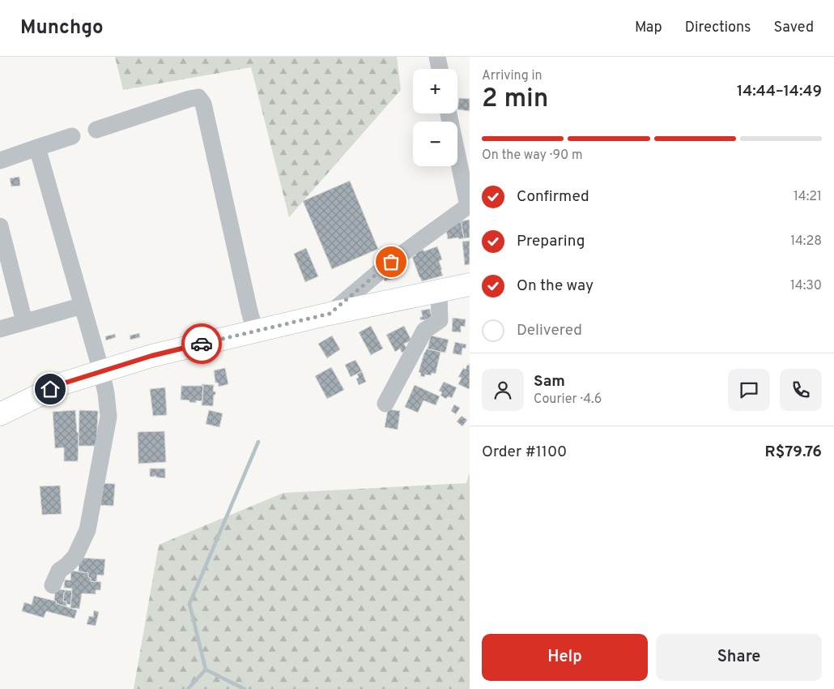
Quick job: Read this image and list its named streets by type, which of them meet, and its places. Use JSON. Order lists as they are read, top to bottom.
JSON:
{
  "page": {
    "header": "Munchgo",
    "nav": ["Map", "Directions", "Saved"],
    "heading": ["2 min", "Arriving in", "14:44–14:49"],
    "panel": [
      "Sam",
      "Courier · 4.6",
      "Order #1100",
      "R$79.76"
    ],
    "map_buttons": ["+", "−"],
    "bar": "On the way · 90 m",
    "list": [
      ["Confirmed", "14:21"],
      ["Preparing", "14:28"],
      ["On the way", "14:30"],
      "Delivered"
    ],
    "buttons": ["Help", "Share"]
  }
}
